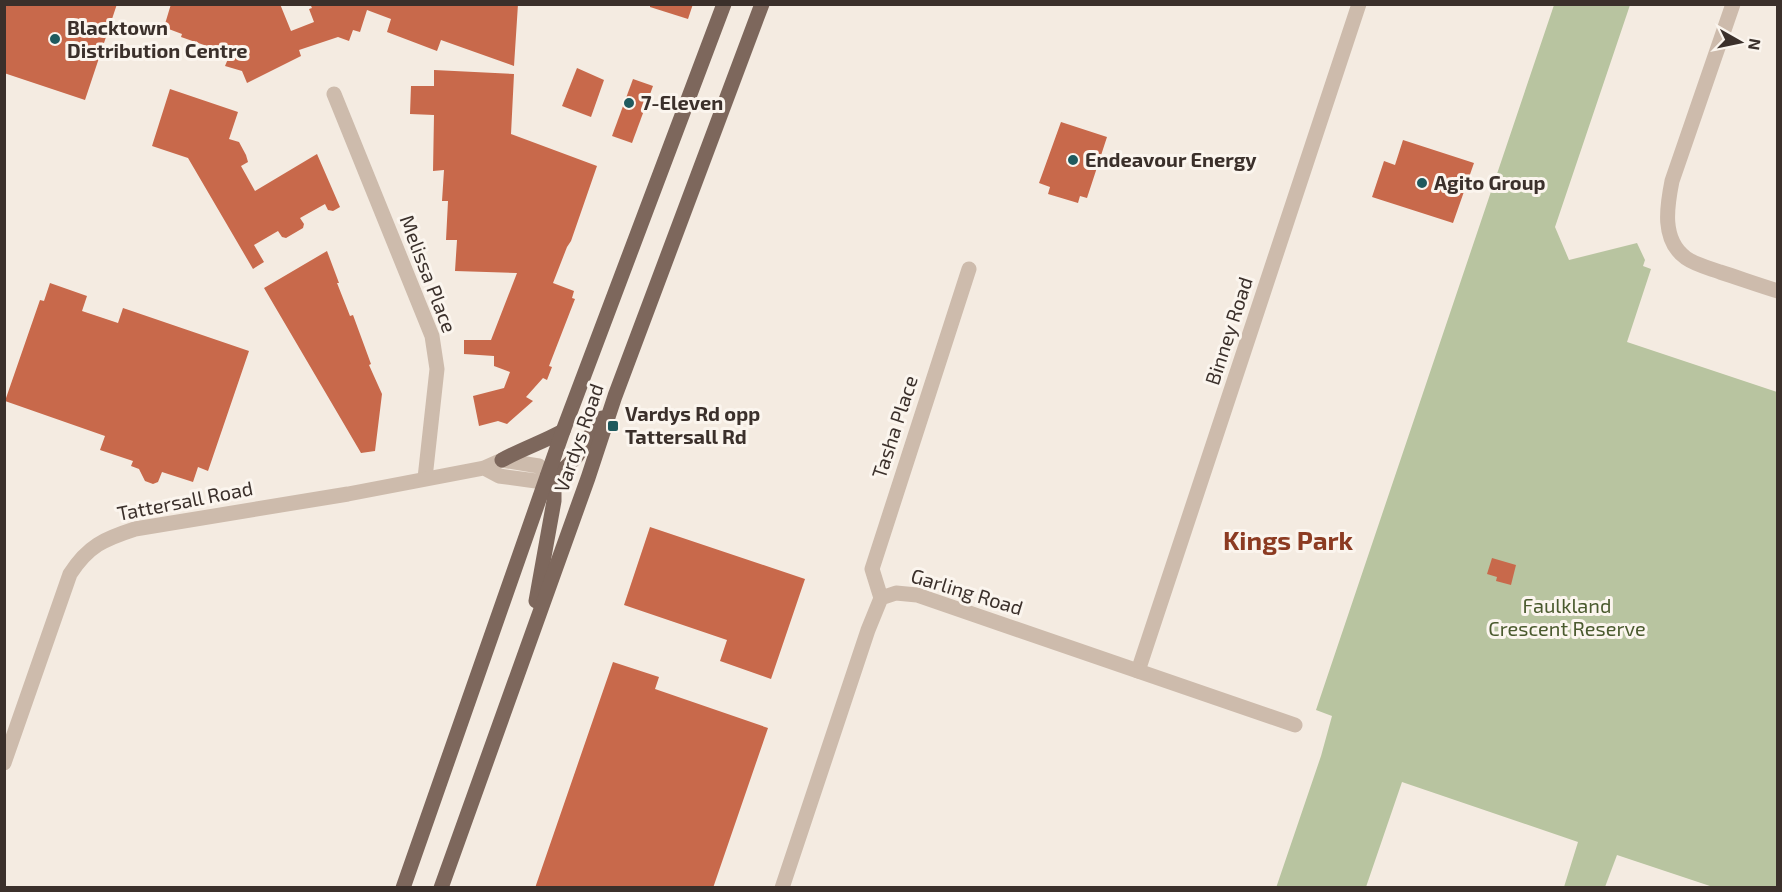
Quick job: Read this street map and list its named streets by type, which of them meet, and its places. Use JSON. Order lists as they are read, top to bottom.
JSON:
{
  "streets": {
    "main road": ["Vardys Road"],
    "street": [
      "Melissa Place",
      "Binney Road",
      "Tasha Place",
      "Tattersall Road",
      "Garling Road"
    ]
  },
  "crossings": [
    ["Melissa Place", "Tattersall Road"],
    ["Binney Road", "Garling Road"],
    ["Tasha Place", "Garling Road"],
    ["Vardys Road", "Tattersall Road"]
  ],
  "districts": ["Kings Park"],
  "parks": ["Faulkland Crescent Reserve"],
  "places": {
    "other": [
      "Blacktown Distribution Centre",
      "7-Eleven",
      "Endeavour Energy",
      "Agito Group"
    ],
    "transit": ["Vardys Rd opp Tattersall Rd"]
  },
  "north": "right"
}
